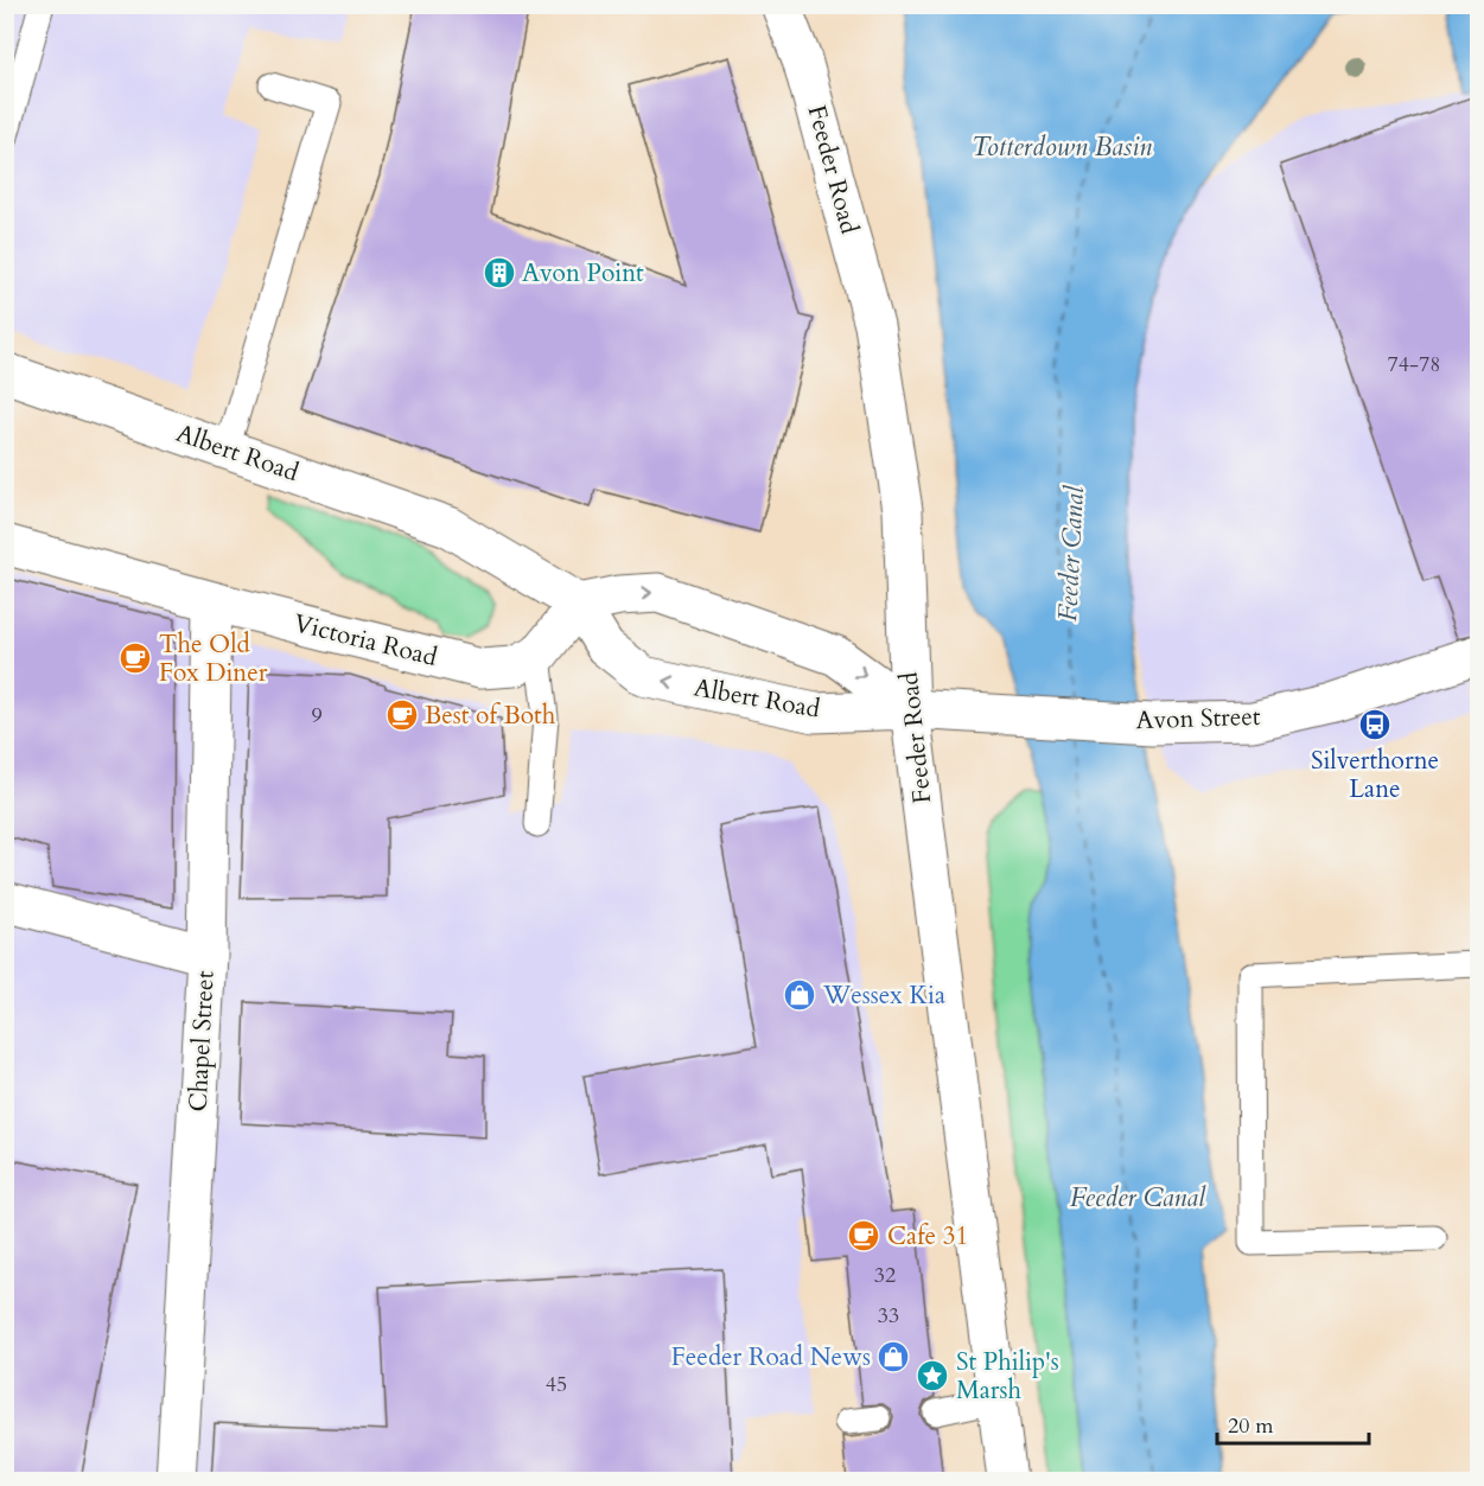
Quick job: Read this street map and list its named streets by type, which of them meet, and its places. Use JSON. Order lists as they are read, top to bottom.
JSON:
{
  "streets": {
    "street": [
      "Feeder Road",
      "Albert Road",
      "Victoria Road",
      "Avon Street",
      "Chapel Street"
    ]
  },
  "crossings": [
    ["Feeder Road", "Albert Road"],
    ["Feeder Road", "Avon Street"],
    ["Albert Road", "Avon Street"],
    ["Victoria Road", "Chapel Street"]
  ],
  "water": ["Totterdown Basin", "Feeder Canal"],
  "places": {
    "building": ["Avon Point"],
    "cafe": ["The Old Fox Diner", "Best of Both", "Cafe 31"],
    "bus stop": ["Silverthorne Lane"],
    "shop": ["Wessex Kia", "Feeder Road News"],
    "place": ["St Philip's Marsh"]
  },
  "house_numbers": [
    "74-78",
    "9",
    "32",
    "33",
    "45"
  ],
  "scale_bar": "20 m"
}
